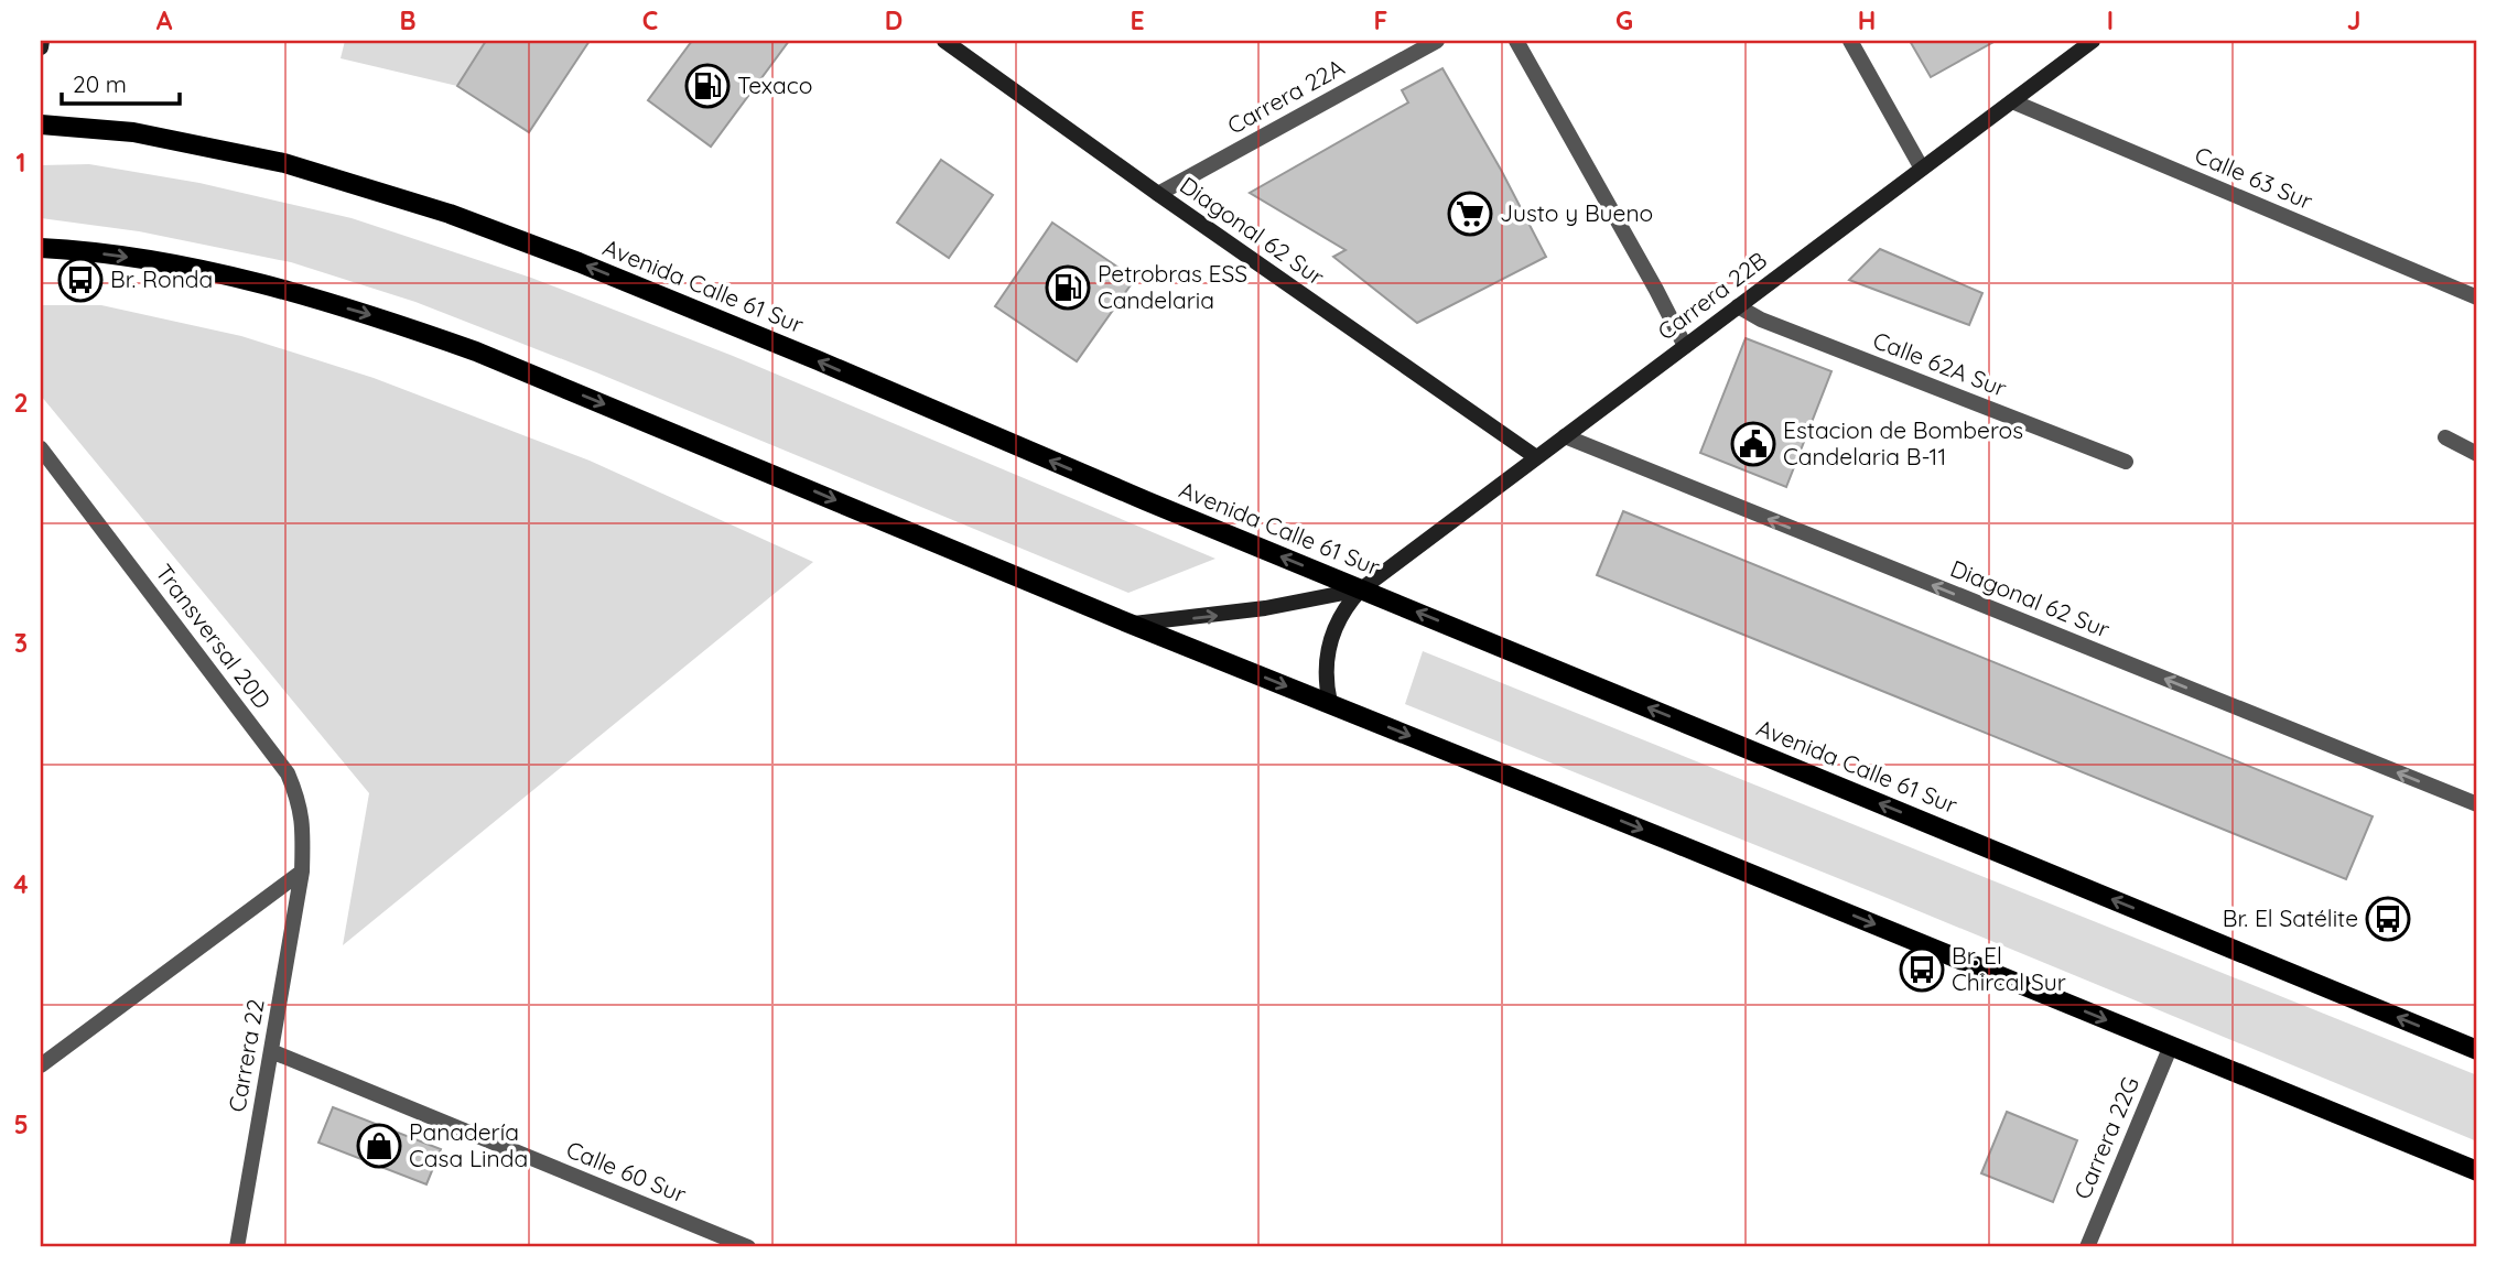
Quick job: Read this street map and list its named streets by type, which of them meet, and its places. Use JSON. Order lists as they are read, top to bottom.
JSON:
{
  "streets": {
    "main road": ["Avenida Calle 61 Sur"],
    "street": [
      "Carrera 22A",
      "Calle 63 Sur",
      "Diagonal 62 Sur",
      "Carrera 22B",
      "Calle 62A Sur",
      "Transversal 20D",
      "Carrera 22",
      "Carrera 22G",
      "Calle 60 Sur"
    ]
  },
  "crossings": [
    ["Carrera 22A", "Diagonal 62 Sur"],
    ["Calle 63 Sur", "Carrera 22B"],
    ["Diagonal 62 Sur", "Carrera 22B"],
    ["Avenida Calle 61 Sur", "Carrera 22B"],
    ["Carrera 22B", "Calle 62A Sur"],
    ["Transversal 20D", "Carrera 22"],
    ["Carrera 22", "Calle 60 Sur"]
  ],
  "one_way": ["Diagonal 62 Sur"],
  "places": {
    "fuel station": ["Texaco", "Petrobras ESS Candelaria"],
    "supermarket": ["Justo y Bueno"],
    "bus stop": ["Br. Ronda", "Br. El Satélite", "Br. El Chircal Sur"],
    "public building": ["Estacion de Bomberos Candelaria B-11"],
    "shop": ["Panadería Casa Linda"]
  },
  "scale_bar": "20 m",
  "grid": {
    "columns": [
      "A",
      "B",
      "C",
      "D",
      "E",
      "F",
      "G",
      "H",
      "I",
      "J"
    ],
    "rows": [
      "1",
      "2",
      "3",
      "4",
      "5"
    ]
  }
}
